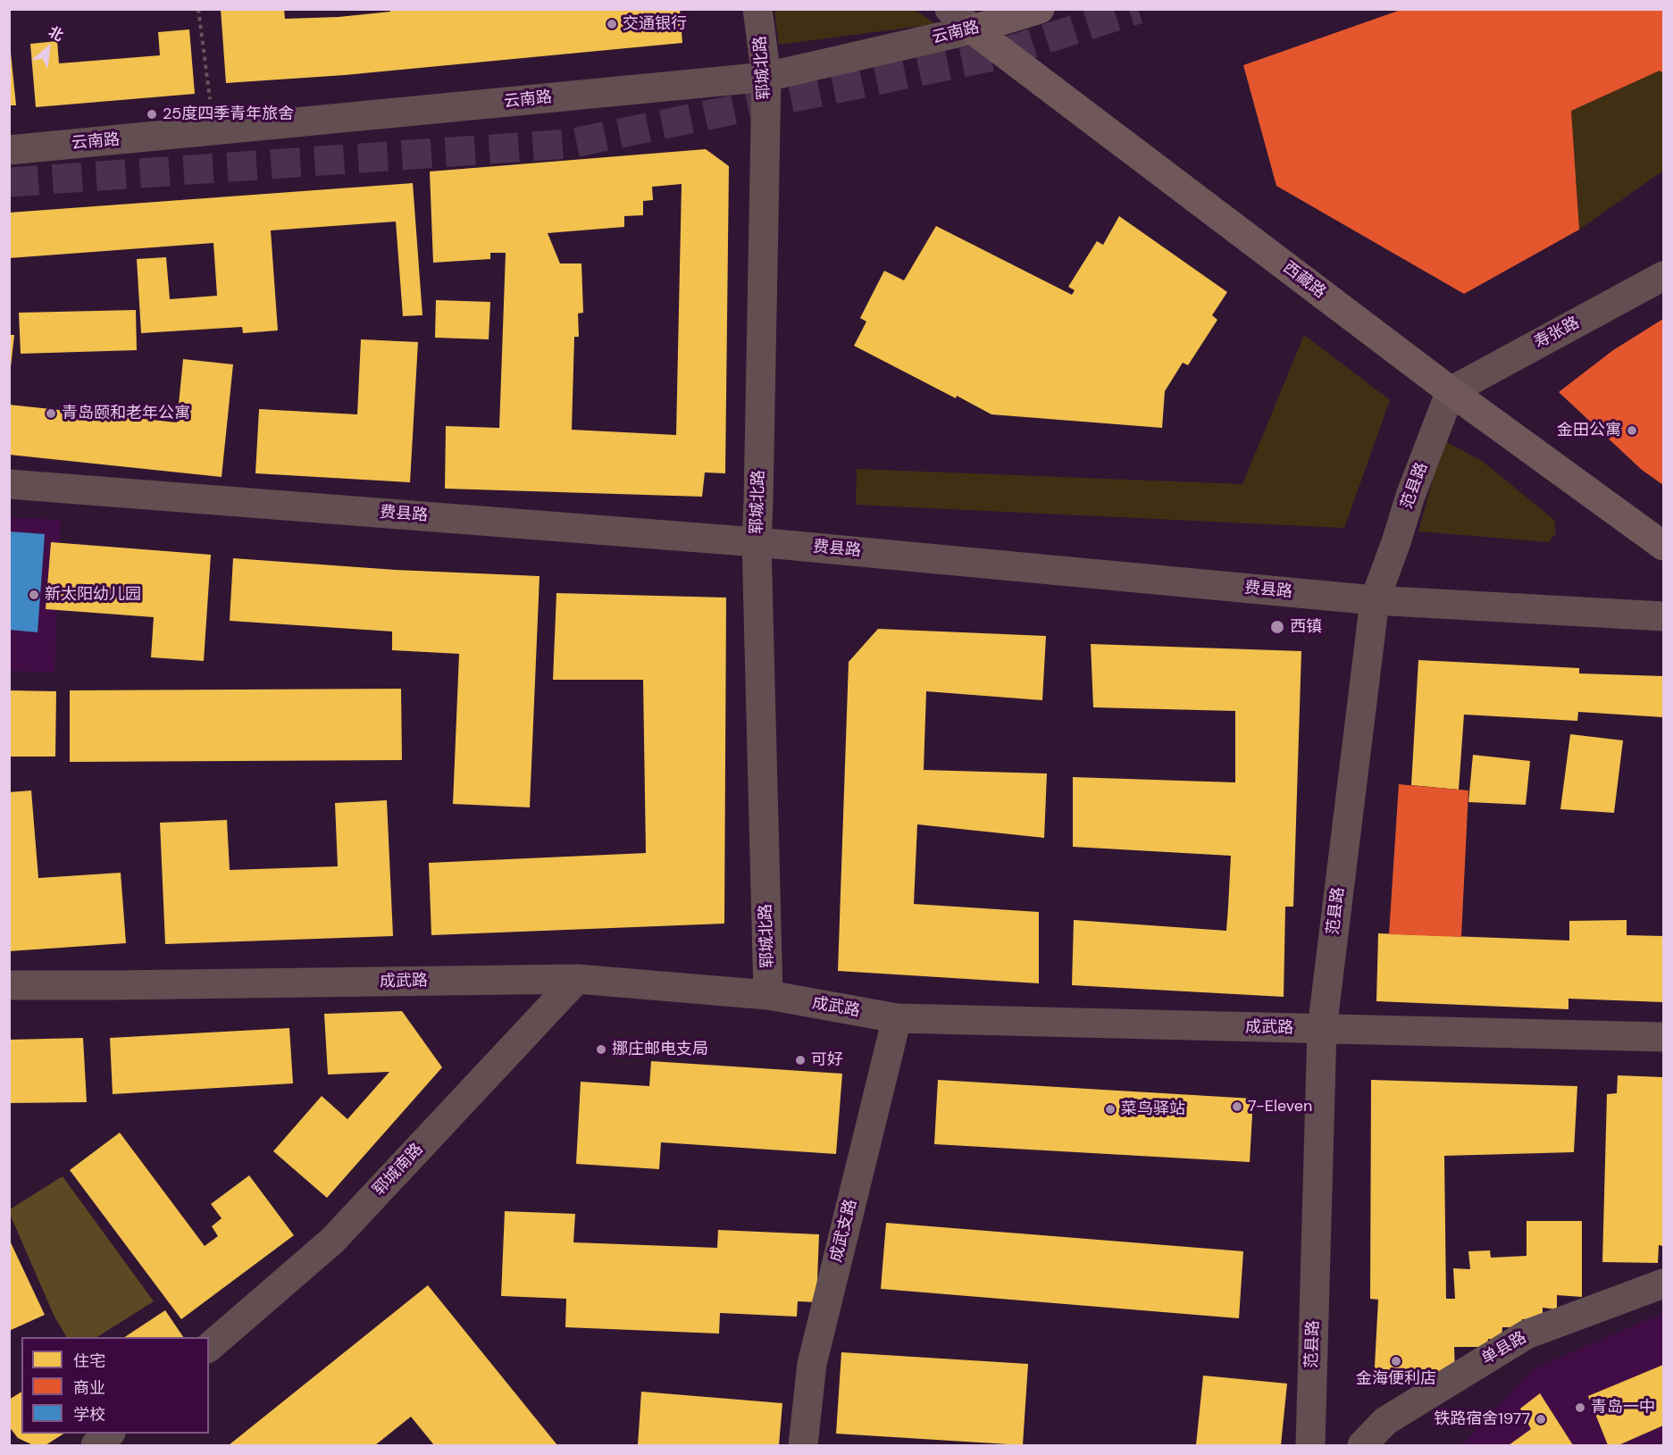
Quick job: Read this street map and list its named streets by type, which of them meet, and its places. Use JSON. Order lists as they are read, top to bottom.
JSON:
{
  "streets": {
    "main road": ["云南路", "西藏路"],
    "street": [
      "郓城北路",
      "寿张路",
      "范县路",
      "费县路",
      "成武路",
      "郓城南路",
      "成武支路",
      "单县路"
    ]
  },
  "crossings": [
    ["云南路", "郓城北路"],
    ["云南路", "西藏路"],
    ["郓城北路", "费县路"],
    ["郓城北路", "成武路"],
    ["西藏路", "寿张路"],
    ["西藏路", "范县路"],
    ["寿张路", "范县路"],
    ["范县路", "费县路"],
    ["范县路", "成武路"],
    ["成武路", "郓城南路"],
    ["成武路", "成武支路"]
  ],
  "places": [
    "交通银行",
    "25度四季青年旅舍",
    "青岛颐和老年公寓",
    "金田公寓",
    "新太阳幼儿园",
    "西镇",
    "挪庄邮电支局",
    "可好",
    "7-Eleven",
    "菜鸟驿站",
    "金海便利店",
    "青岛一中",
    "铁路宿舍1977"
  ],
  "legend": ["住宅", "商业", "学校"],
  "north": "top right"
}
